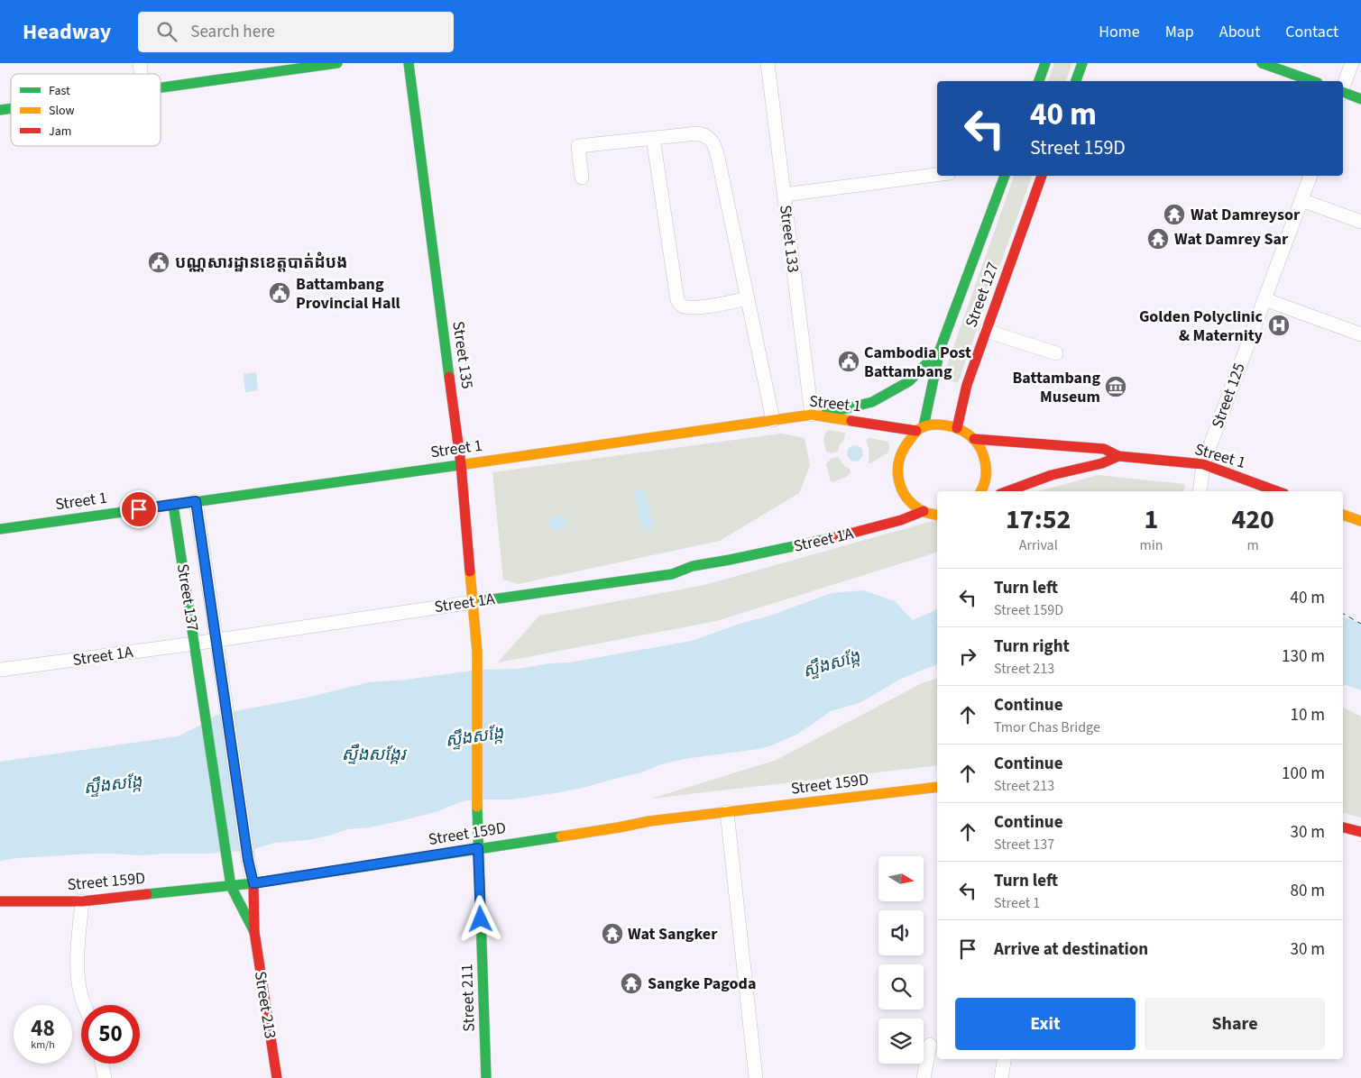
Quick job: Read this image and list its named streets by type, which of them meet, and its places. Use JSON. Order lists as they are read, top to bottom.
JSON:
{
  "streets": {
    "street": [
      "Street 133",
      "Street 127",
      "Street 135",
      "Street 125",
      "Street 1",
      "Street 1A",
      "Street 137",
      "Street 159D",
      "Street 211",
      "Street 213"
    ]
  },
  "crossings": [
    ["Street 133", "Street 1"],
    ["Street 127", "Street 1"],
    ["Street 135", "Street 1"],
    ["Street 135", "Street 1A"],
    ["Street 135", "Street 211"],
    ["Street 125", "Street 1"],
    ["Street 1", "Street 137"],
    ["Street 1A", "Street 137"],
    ["Street 1A", "Street 213"],
    ["Street 137", "Street 213"],
    ["Street 159D", "Street 211"],
    ["Street 159D", "Street 213"]
  ],
  "water": ["ស្ទឹងសង្កែ", "ស្ទឹងសង្កែរ"],
  "places": {
    "temple": [
      "Wat Damreysor",
      "Wat Damrey Sar",
      "Wat Sangker",
      "Sangke Pagoda"
    ],
    "public building": ["បណ្ណសារដ្ឋានខេត្តបាត់ដំបង", "Battambang Provincial Hall", "Cambodia Post Battambang"],
    "hospital": ["Golden Polyclinic & Maternity"],
    "museum": ["Battambang Museum"]
  },
  "legend": ["Fast", "Slow", "Jam"],
  "north": "right",
  "page": {
    "header": "Headway",
    "search": "Search here",
    "nav": [
      "Home",
      "Map",
      "About",
      "Contact"
    ],
    "turn": ["40 m", "Street 159D"],
    "eta": [
      "17:52",
      "Arrival",
      "1",
      "min",
      "420",
      "m"
    ],
    "list": [
      {
        "name": "Turn left",
        "note": "Street 159D",
        "value": "40 m"
      },
      {
        "name": "Turn right",
        "note": "Street 213",
        "value": "130 m"
      },
      {
        "name": "Continue",
        "note": "Tmor Chas Bridge",
        "value": "10 m"
      },
      {
        "name": "Continue",
        "note": "Street 213",
        "value": "100 m"
      },
      {
        "name": "Continue",
        "note": "Street 137",
        "value": "30 m"
      },
      {
        "name": "Turn left",
        "note": "Street 1",
        "value": "80 m"
      },
      {
        "name": "Arrive at destination",
        "value": "30 m"
      }
    ],
    "buttons": ["Exit", "Share"],
    "speed": "48 km/h",
    "limit": "50"
  }
}
